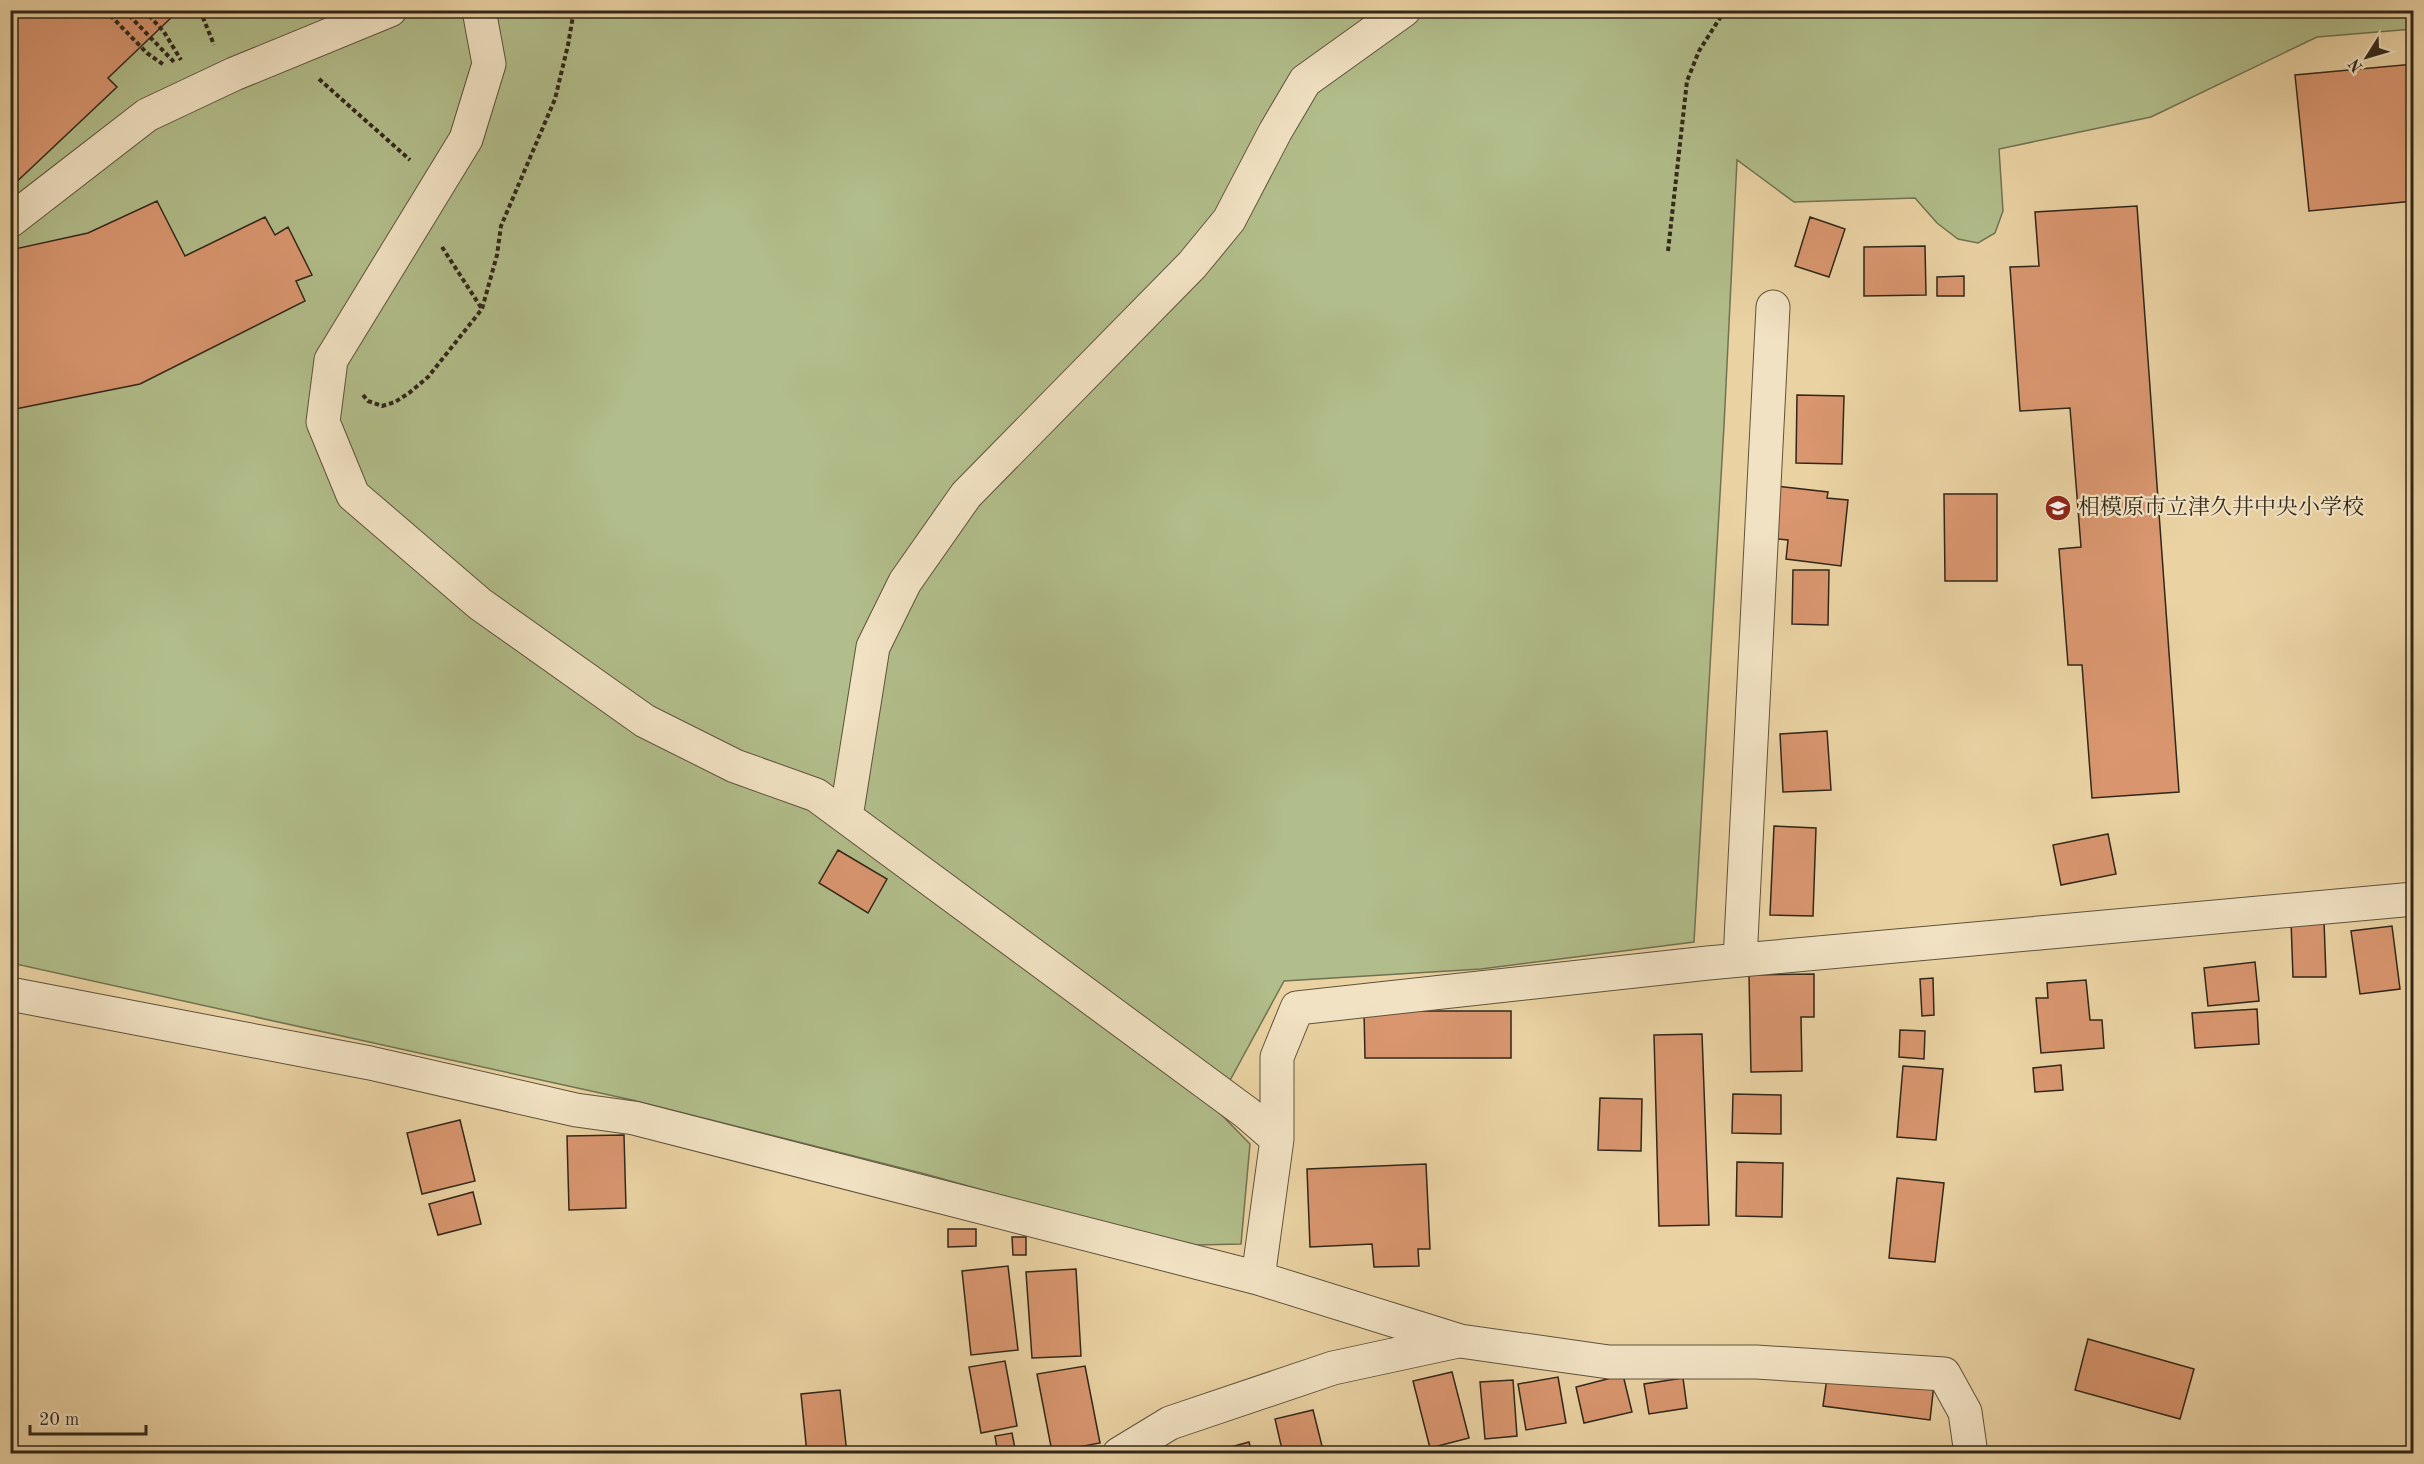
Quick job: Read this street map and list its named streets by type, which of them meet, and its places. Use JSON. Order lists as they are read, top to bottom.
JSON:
{
  "places": {
    "school or university": ["相模原市立津久井中央小学校"]
  },
  "scale_bar": "20 m",
  "north": "bottom left"
}
